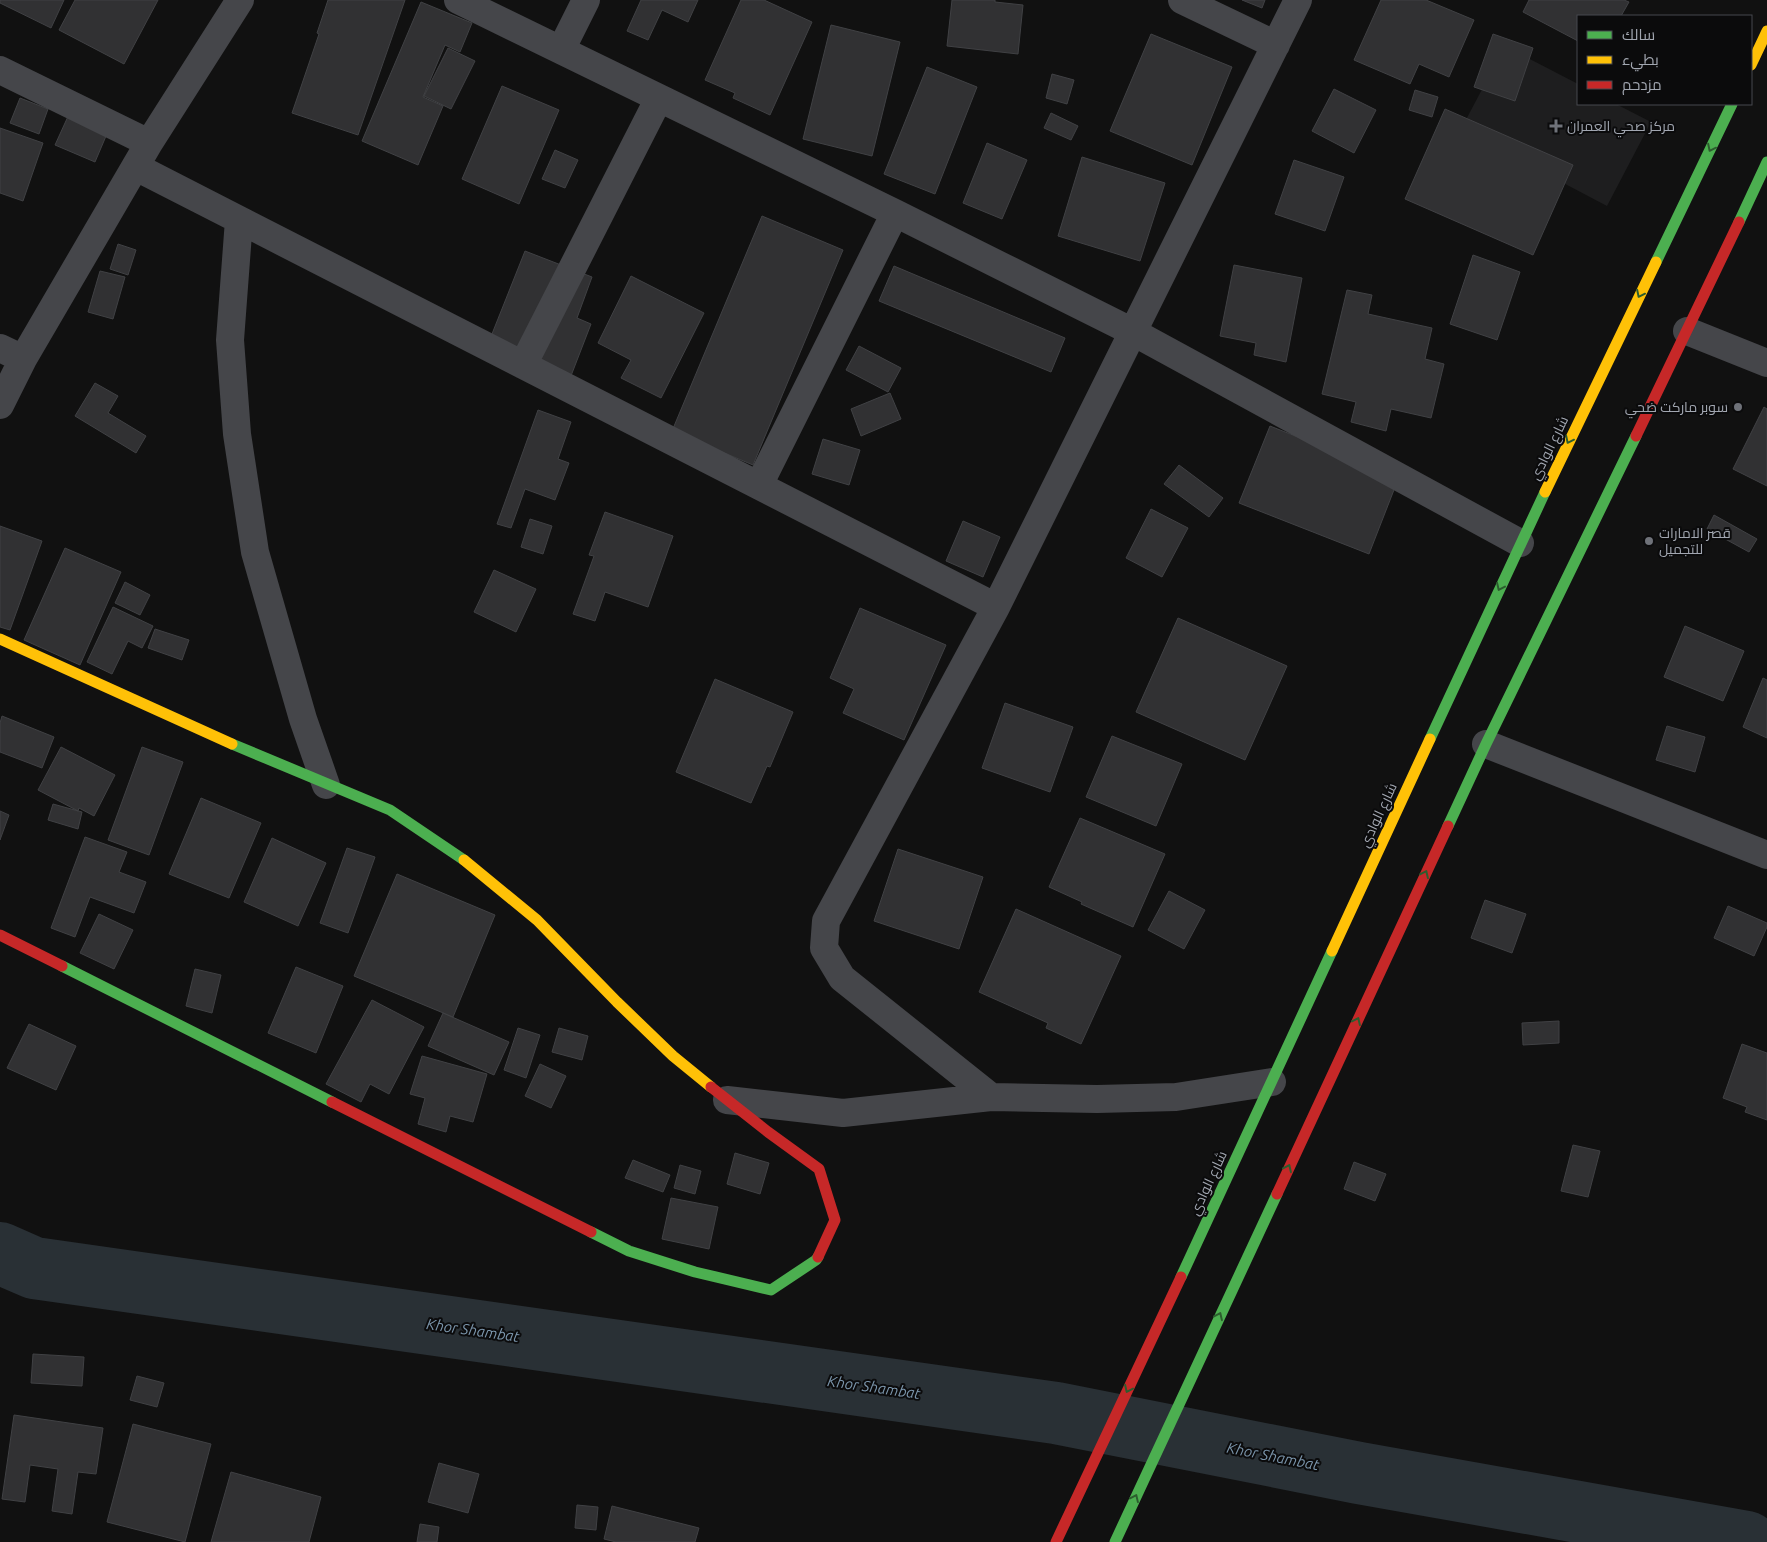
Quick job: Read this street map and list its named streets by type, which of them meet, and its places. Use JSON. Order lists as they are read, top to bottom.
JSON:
{
  "streets": {
    "main road": ["شارع الوادي"]
  },
  "water": ["Khor Shambat"],
  "places": {
    "health": ["مركز صحي العمران"],
    "other": ["سوبر ماركت ضحي", "قصر الامارات للتجميل"]
  },
  "legend": ["سالك", "بطيء", "مزدحم"]
}
